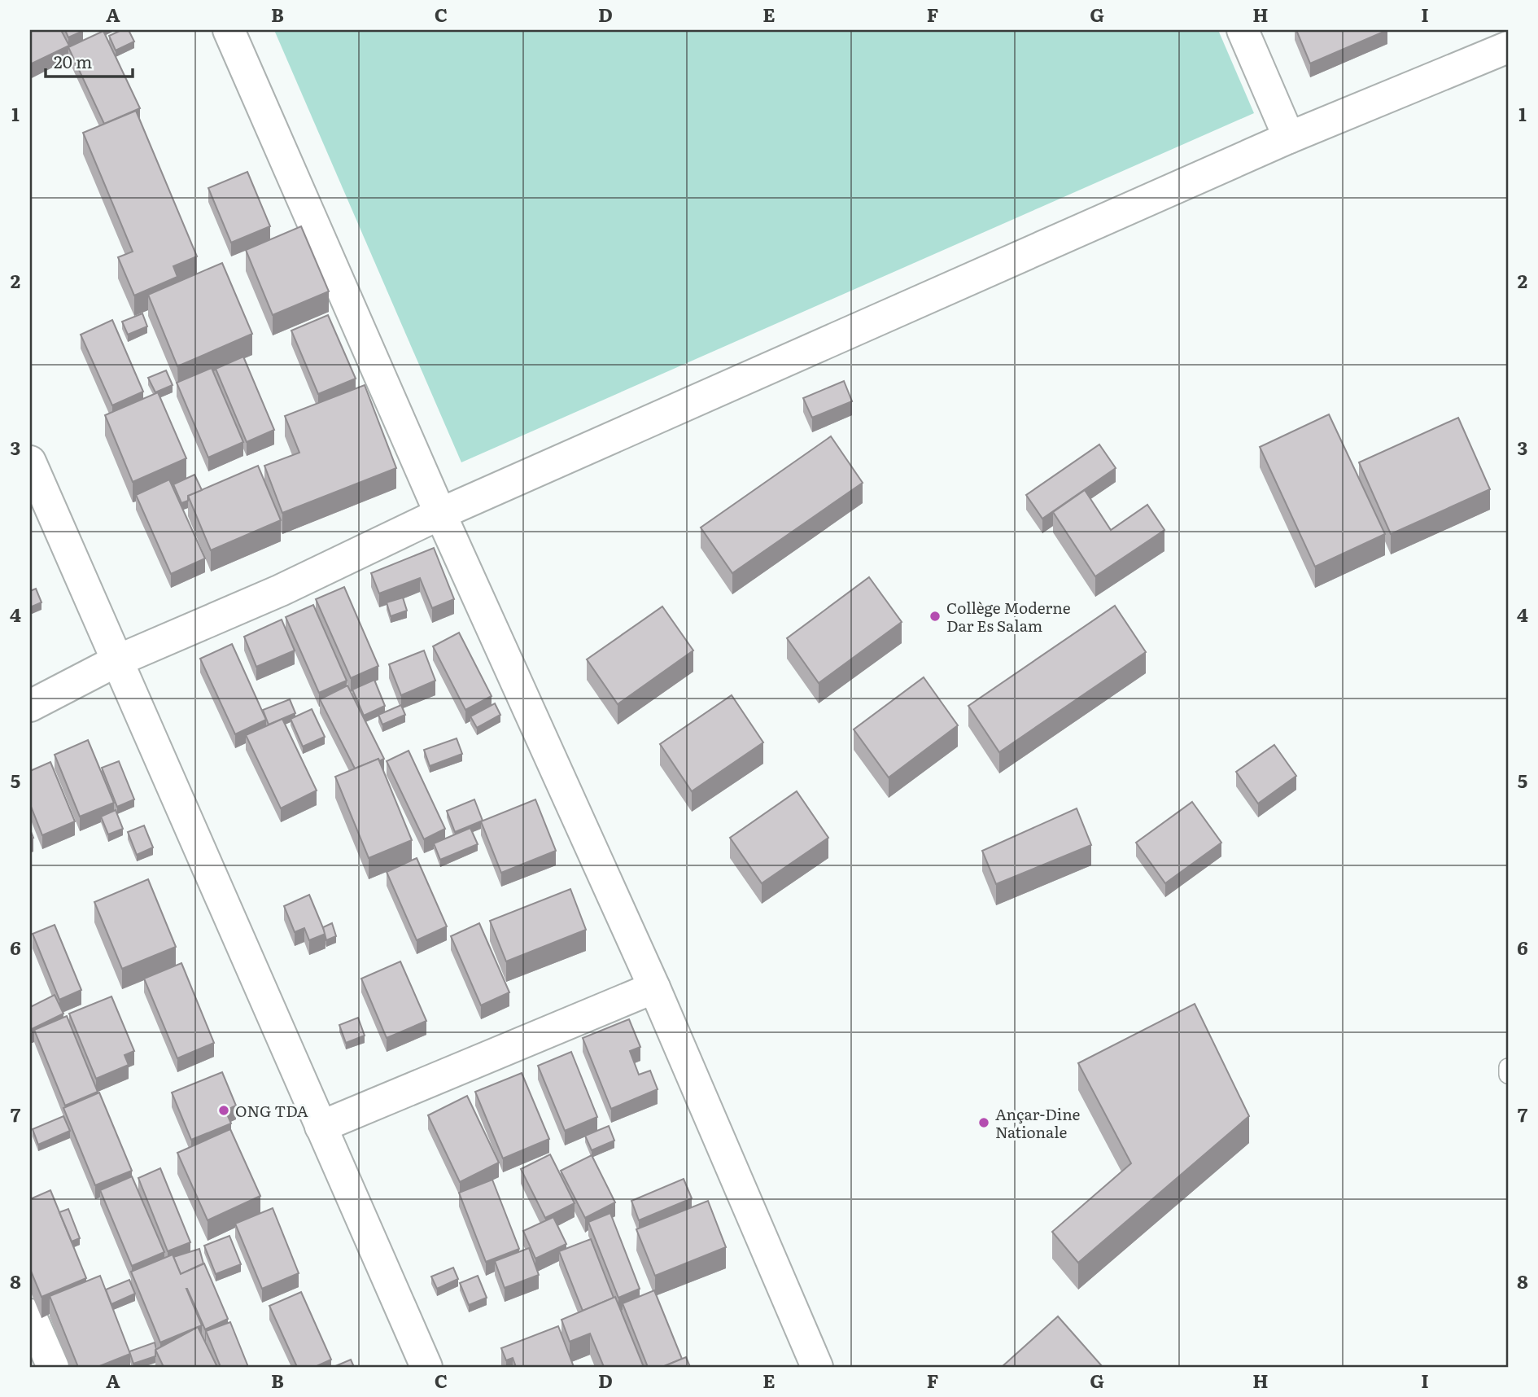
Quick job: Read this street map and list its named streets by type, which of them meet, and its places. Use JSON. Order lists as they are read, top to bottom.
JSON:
{
  "places": ["Collège Moderne Dar Es Salam", "ONG TDA", "Ançar-Dine Nationale"],
  "scale_bar": "20 m",
  "grid": {
    "columns": [
      "A",
      "B",
      "C",
      "D",
      "E",
      "F",
      "G",
      "H",
      "I"
    ],
    "rows": [
      "1",
      "2",
      "3",
      "4",
      "5",
      "6",
      "7",
      "8"
    ]
  }
}
